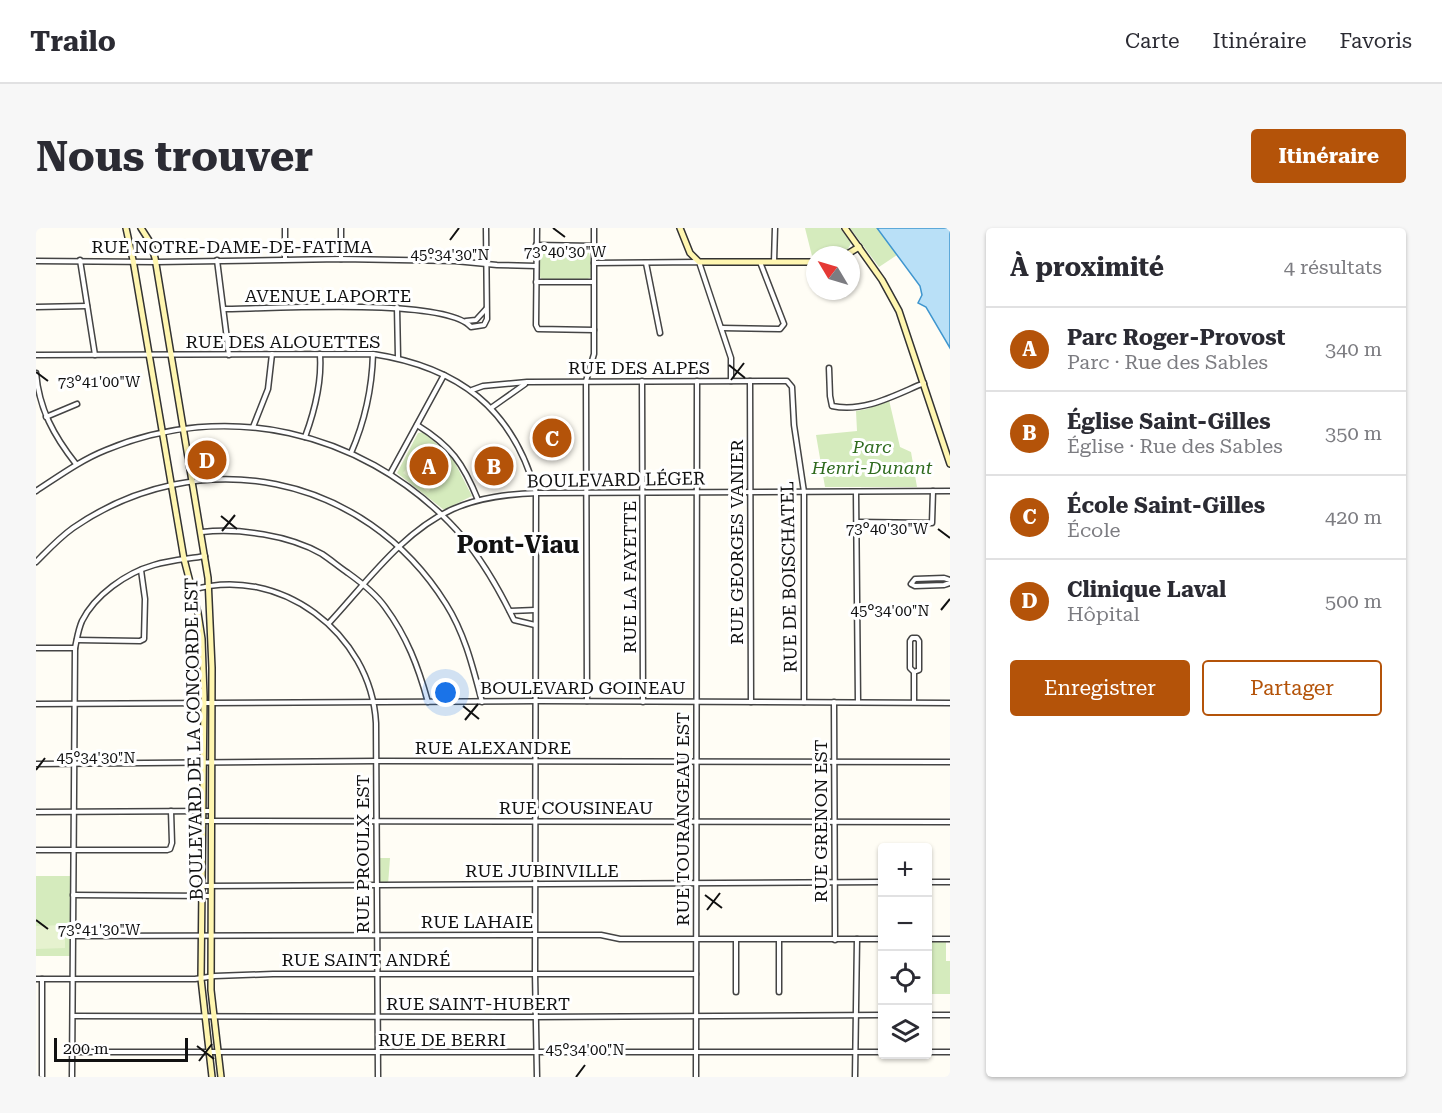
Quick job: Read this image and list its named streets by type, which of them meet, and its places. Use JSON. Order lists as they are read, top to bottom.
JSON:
{
  "streets": {
    "street": [
      "RUE NOTRE-DAME-DE-FATIMA",
      "AVENUE LAPORTE",
      "RUE DES ALOUETTES",
      "RUE DES ALPES",
      "BOULEVARD LÉGER",
      "RUE GEORGES VANIER",
      "RUE LA FAYETTE",
      "RUE DE BOISCHATEL",
      "BOULEVARD GOINEAU",
      "BOULEVARD DE LA CONCORDE EST",
      "RUE ALEXANDRE",
      "RUE COUSINEAU",
      "RUE TOURANGEAU EST",
      "RUE GRENON EST",
      "RUE PROULX EST",
      "RUE JUBINVILLE",
      "RUE LAHAIE",
      "RUE SAINT ANDRÉ",
      "RUE SAINT-HUBERT",
      "RUE DE BERRI"
    ]
  },
  "crossings": [
    ["RUE NOTRE-DAME-DE-FATIMA", "BOULEVARD DE LA CONCORDE EST"],
    ["RUE DES ALOUETTES", "RUE DES ALPES"],
    ["RUE DES ALOUETTES", "BOULEVARD LÉGER"],
    ["RUE DES ALOUETTES", "BOULEVARD GOINEAU"],
    ["RUE DES ALOUETTES", "BOULEVARD DE LA CONCORDE EST"],
    ["RUE DES ALOUETTES", "RUE ALEXANDRE"],
    ["RUE DES ALOUETTES", "RUE COUSINEAU"],
    ["RUE DES ALOUETTES", "RUE JUBINVILLE"],
    ["RUE DES ALOUETTES", "RUE LAHAIE"],
    ["RUE DES ALOUETTES", "RUE SAINT ANDRÉ"],
    ["RUE DES ALOUETTES", "RUE SAINT-HUBERT"],
    ["RUE DES ALOUETTES", "RUE DE BERRI"],
    ["RUE DES ALPES", "RUE GEORGES VANIER"],
    ["RUE DES ALPES", "RUE LA FAYETTE"],
    ["RUE DES ALPES", "RUE DE BOISCHATEL"],
    ["RUE DES ALPES", "RUE TOURANGEAU EST"],
    ["BOULEVARD LÉGER", "RUE GEORGES VANIER"],
    ["BOULEVARD LÉGER", "RUE LA FAYETTE"],
    ["BOULEVARD LÉGER", "RUE DE BOISCHATEL"],
    ["BOULEVARD LÉGER", "RUE TOURANGEAU EST"],
    ["BOULEVARD LÉGER", "RUE PROULX EST"],
    ["RUE GEORGES VANIER", "BOULEVARD GOINEAU"],
    ["RUE LA FAYETTE", "BOULEVARD GOINEAU"],
    ["RUE DE BOISCHATEL", "BOULEVARD GOINEAU"],
    ["BOULEVARD GOINEAU", "BOULEVARD DE LA CONCORDE EST"],
    ["BOULEVARD GOINEAU", "RUE TOURANGEAU EST"],
    ["BOULEVARD GOINEAU", "RUE GRENON EST"],
    ["BOULEVARD GOINEAU", "RUE PROULX EST"],
    ["BOULEVARD DE LA CONCORDE EST", "RUE ALEXANDRE"],
    ["BOULEVARD DE LA CONCORDE EST", "RUE COUSINEAU"],
    ["BOULEVARD DE LA CONCORDE EST", "RUE PROULX EST"],
    ["BOULEVARD DE LA CONCORDE EST", "RUE JUBINVILLE"],
    ["BOULEVARD DE LA CONCORDE EST", "RUE LAHAIE"],
    ["BOULEVARD DE LA CONCORDE EST", "RUE SAINT ANDRÉ"],
    ["BOULEVARD DE LA CONCORDE EST", "RUE SAINT-HUBERT"],
    ["BOULEVARD DE LA CONCORDE EST", "RUE DE BERRI"],
    ["RUE ALEXANDRE", "RUE TOURANGEAU EST"],
    ["RUE ALEXANDRE", "RUE GRENON EST"],
    ["RUE ALEXANDRE", "RUE PROULX EST"],
    ["RUE COUSINEAU", "RUE TOURANGEAU EST"],
    ["RUE COUSINEAU", "RUE GRENON EST"],
    ["RUE COUSINEAU", "RUE PROULX EST"],
    ["RUE TOURANGEAU EST", "RUE JUBINVILLE"],
    ["RUE TOURANGEAU EST", "RUE LAHAIE"],
    ["RUE TOURANGEAU EST", "RUE SAINT ANDRÉ"],
    ["RUE TOURANGEAU EST", "RUE SAINT-HUBERT"],
    ["RUE TOURANGEAU EST", "RUE DE BERRI"],
    ["RUE GRENON EST", "RUE JUBINVILLE"],
    ["RUE GRENON EST", "RUE LAHAIE"],
    ["RUE PROULX EST", "RUE JUBINVILLE"],
    ["RUE PROULX EST", "RUE LAHAIE"],
    ["RUE PROULX EST", "RUE SAINT ANDRÉ"],
    ["RUE PROULX EST", "RUE SAINT-HUBERT"],
    ["RUE PROULX EST", "RUE DE BERRI"]
  ],
  "districts": ["Pont-Viau"],
  "parks": ["Parc Henri-Dunant"],
  "scale_bar": "200 m",
  "north": "top left",
  "page": {
    "header": "Trailo",
    "nav": ["Carte", "Itinéraire", "Favoris"],
    "buttons": [
      "Itinéraire",
      ["Enregistrer", "Partager"]
    ],
    "title": "Nous trouver",
    "heading": ["À proximité", "4 résultats"],
    "list": [
      {
        "mark": "A",
        "name": "Parc Roger-Provost",
        "note": "Parc · Rue des Sables",
        "value": "340 m"
      },
      {
        "mark": "B",
        "name": "Église Saint-Gilles",
        "note": "Église · Rue des Sables",
        "value": "350 m"
      },
      {
        "mark": "C",
        "name": "École Saint-Gilles",
        "note": "École",
        "value": "420 m"
      },
      {
        "mark": "D",
        "name": "Clinique Laval",
        "note": "Hôpital",
        "value": "500 m"
      }
    ],
    "pins": [
      "C",
      "D",
      "A",
      "B"
    ],
    "map_buttons": ["+", "−"],
    "scale": "200 m"
  },
  "coordinates": [
    "73°40'30\"W",
    "45°34'30\"N",
    "73°41'00\"W",
    "45°34'00\"N",
    "73°41'30\"W"
  ]
}
